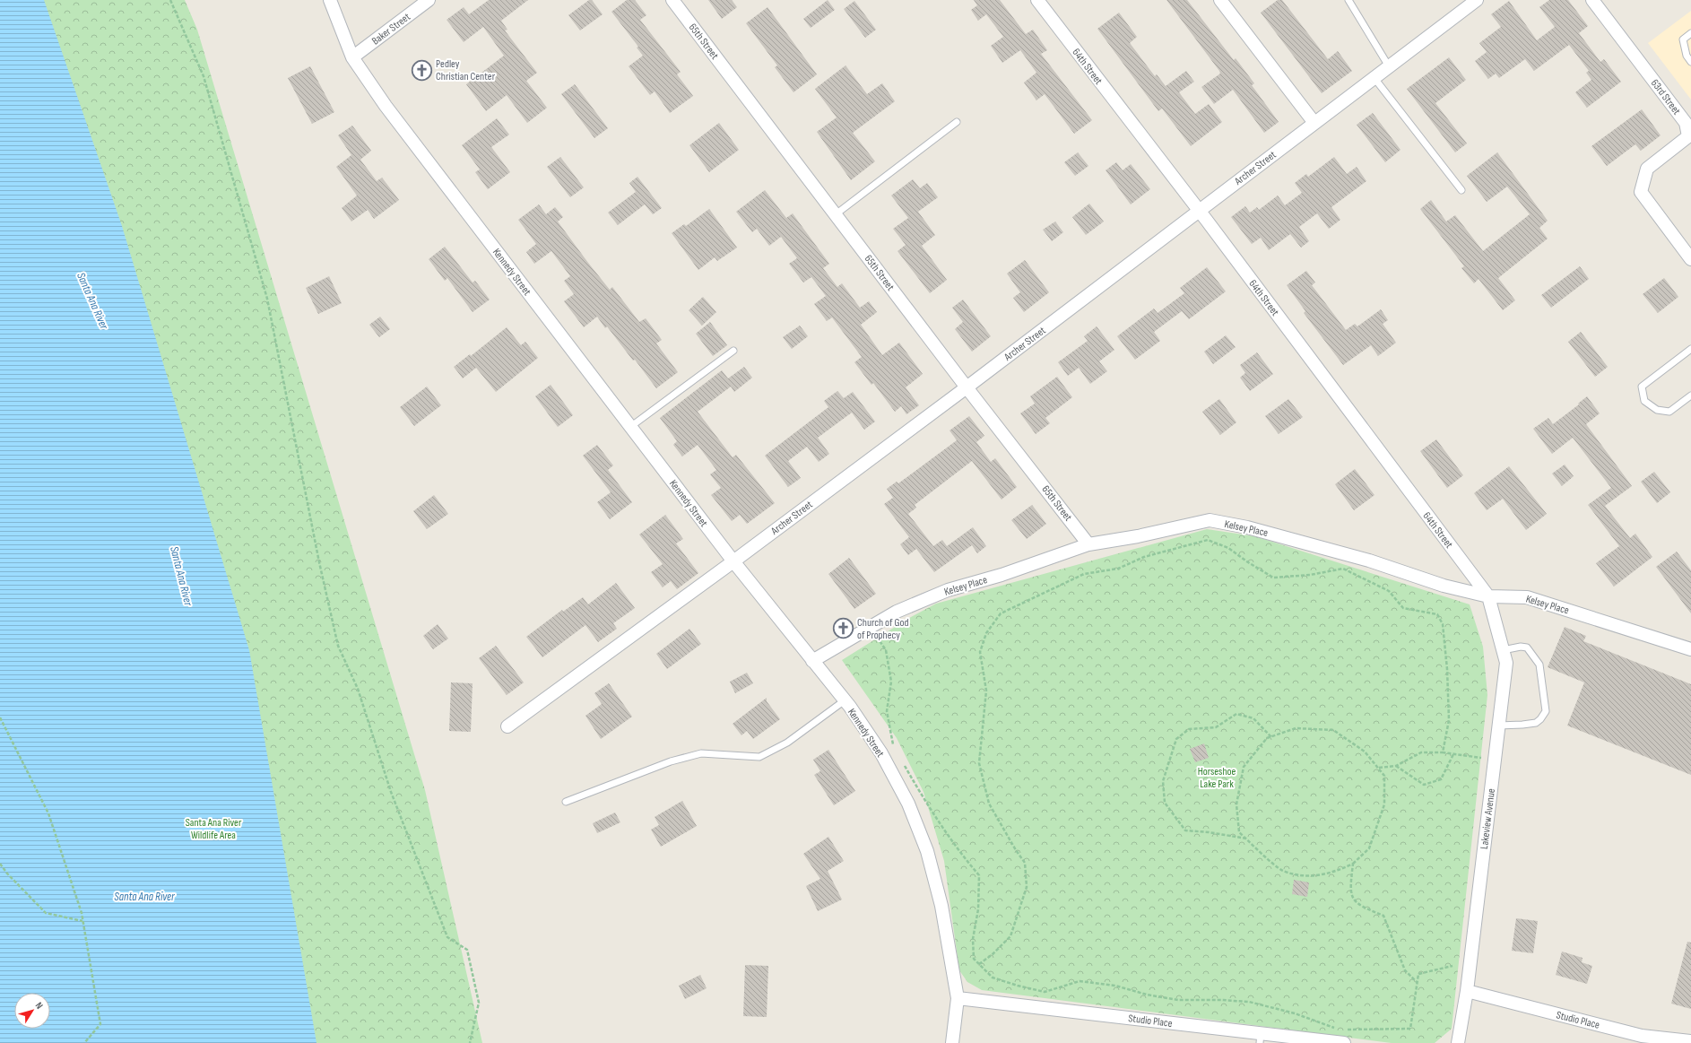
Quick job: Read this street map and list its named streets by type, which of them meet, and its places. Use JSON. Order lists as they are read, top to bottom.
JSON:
{
  "streets": {
    "street": [
      "Baker Street",
      "65th Street",
      "64th Street",
      "63rd Street",
      "Archer Street",
      "Kennedy Street",
      "Kelsey Place",
      "Lakeview Avenue",
      "Studio Place"
    ]
  },
  "crossings": [
    ["Baker Street", "Kennedy Street"],
    ["65th Street", "Archer Street"],
    ["65th Street", "Kelsey Place"],
    ["64th Street", "Archer Street"],
    ["64th Street", "Kelsey Place"],
    ["64th Street", "Lakeview Avenue"],
    ["Archer Street", "Kennedy Street"],
    ["Kennedy Street", "Kelsey Place"],
    ["Kennedy Street", "Studio Place"],
    ["Kelsey Place", "Lakeview Avenue"],
    ["Lakeview Avenue", "Studio Place"]
  ],
  "water": ["Santa Ana River"],
  "parks": ["Horseshoe Lake Park", "Santa Ana River Wildlife Area"],
  "places": {
    "church": ["Pedley Christian Center", "Church of God of Prophecy"]
  },
  "north": "top right"
}
